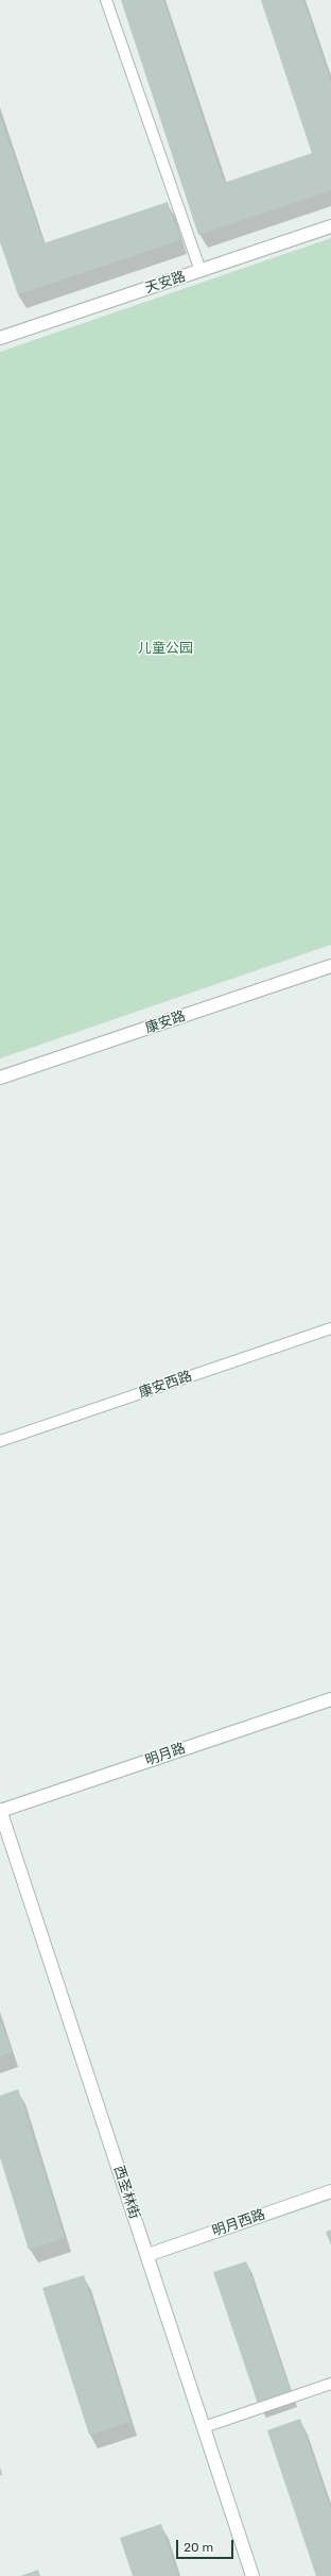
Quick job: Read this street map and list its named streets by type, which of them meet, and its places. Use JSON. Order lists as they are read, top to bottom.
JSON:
{
  "streets": {
    "street": [
      "天安路",
      "康安路",
      "明月路",
      "西圣林街",
      "明月西路"
    ],
    "lane": ["康安西路"]
  },
  "crossings": [
    ["明月路", "西圣林街"],
    ["西圣林街", "明月西路"]
  ],
  "parks": ["儿童公园"],
  "scale_bar": "20 m"
}
